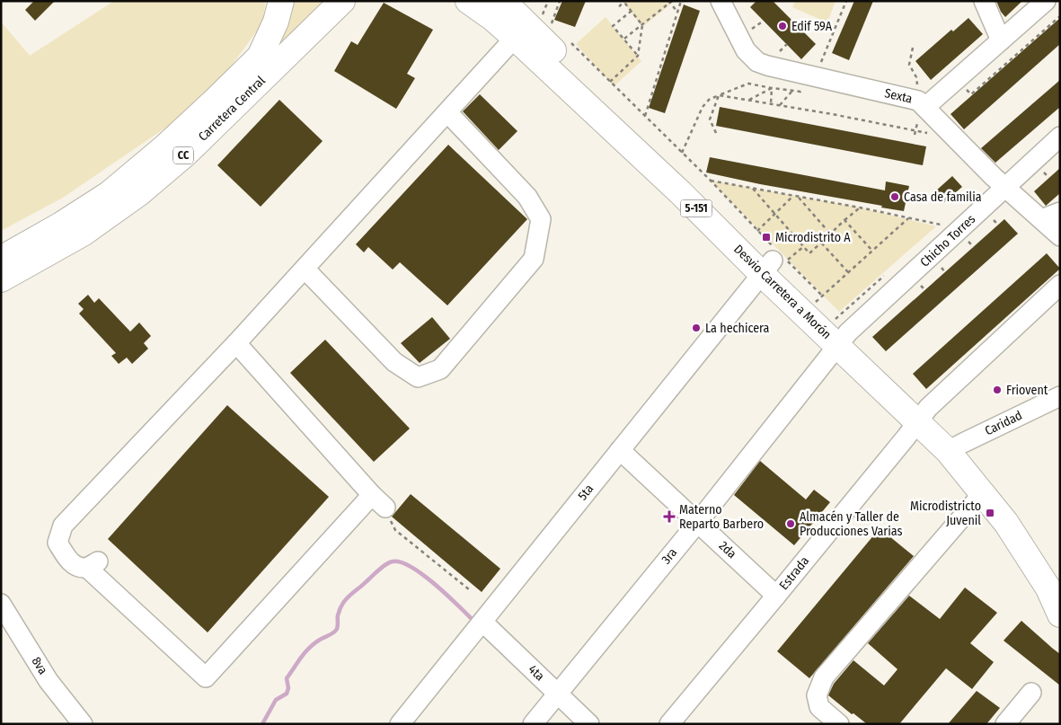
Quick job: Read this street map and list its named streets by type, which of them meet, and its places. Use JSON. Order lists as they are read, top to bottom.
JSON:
{
  "streets": {
    "main road": [
      "Carretera Central",
      "CC",
      "5-151",
      "Desvio Carretera a Morón"
    ],
    "street": [
      "Sexta",
      "Chicho Torres",
      "Caridad",
      "5ta",
      "2da",
      "3ra",
      "Estrada",
      "8va",
      "4ta"
    ]
  },
  "crossings": [
    ["Sexta", "Chicho Torres"],
    ["Chicho Torres", "Desvio Carretera a Morón"],
    ["Chicho Torres", "3ra"],
    ["Desvio Carretera a Morón", "Caridad"],
    ["Desvio Carretera a Morón", "5ta"],
    ["Desvio Carretera a Morón", "3ra"],
    ["Desvio Carretera a Morón", "Estrada"],
    ["5ta", "2da"],
    ["5ta", "4ta"],
    ["2da", "3ra"],
    ["2da", "Estrada"],
    ["3ra", "4ta"]
  ],
  "places": {
    "other": [
      "Edif 59A",
      "Casa de familia",
      "La hechicera",
      "Friovent",
      "Almacén y Taller de Producciones Varias"
    ],
    "transit": ["Microdistrito A", "Microdistricto Juvenil"],
    "health": ["Materno Reparto Barbero"]
  }
}
